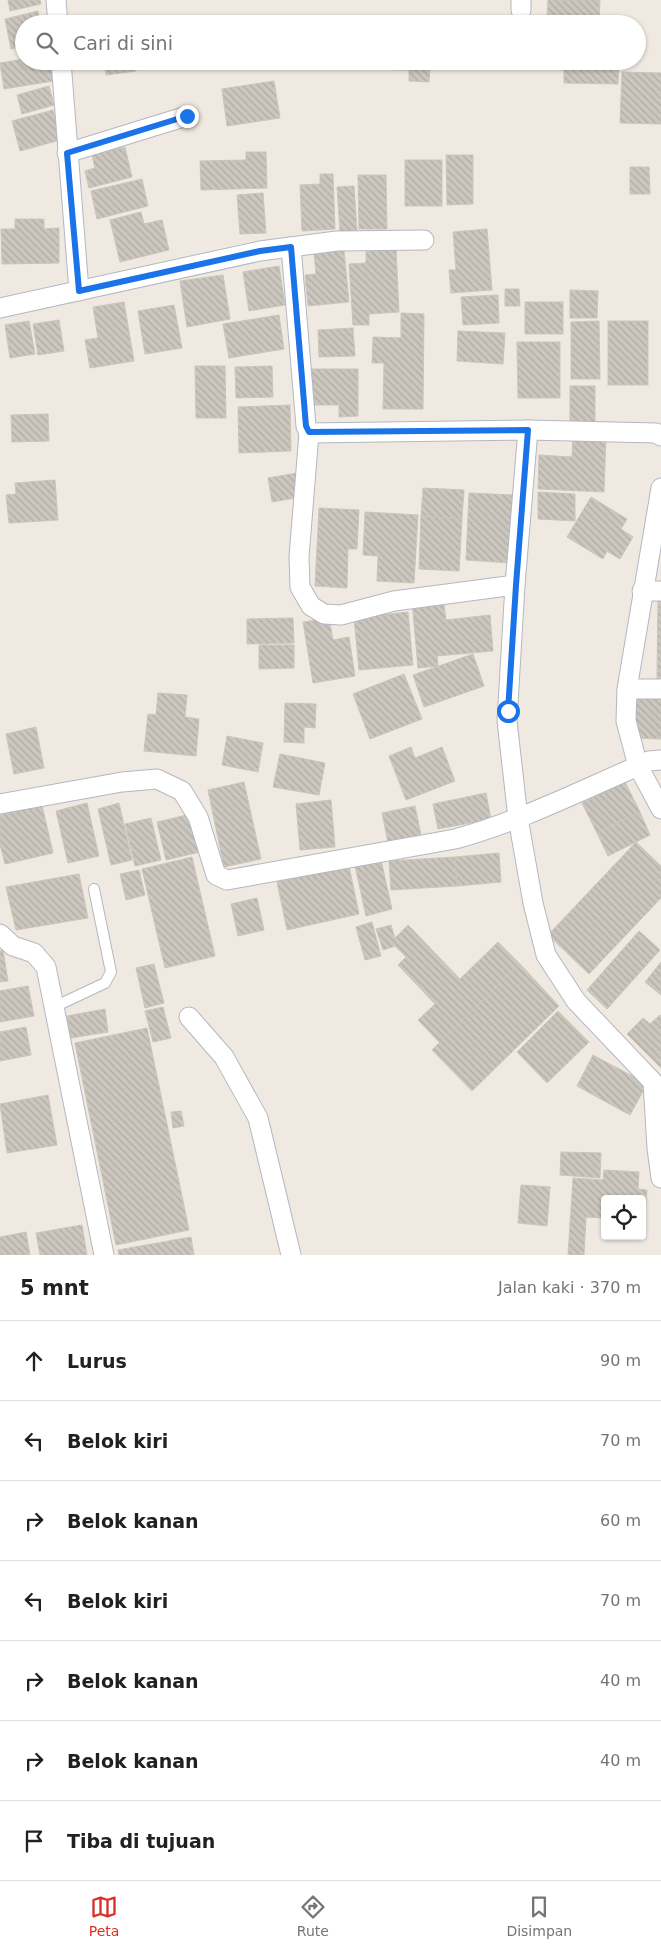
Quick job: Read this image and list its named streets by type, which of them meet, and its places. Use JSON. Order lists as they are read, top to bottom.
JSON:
{
  "page": {
    "search": "Cari di sini",
    "heading": ["5 mnt", "Jalan kaki · 370 m"],
    "list": [
      ["Lurus", "90 m"],
      ["Belok kiri", "70 m"],
      ["Belok kanan", "60 m"],
      ["Belok kiri", "70 m"],
      ["Belok kanan", "40 m"],
      ["Belok kanan", "40 m"],
      "Tiba di tujuan"
    ],
    "nav": ["Peta", "Rute", "Disimpan"]
  }
}
